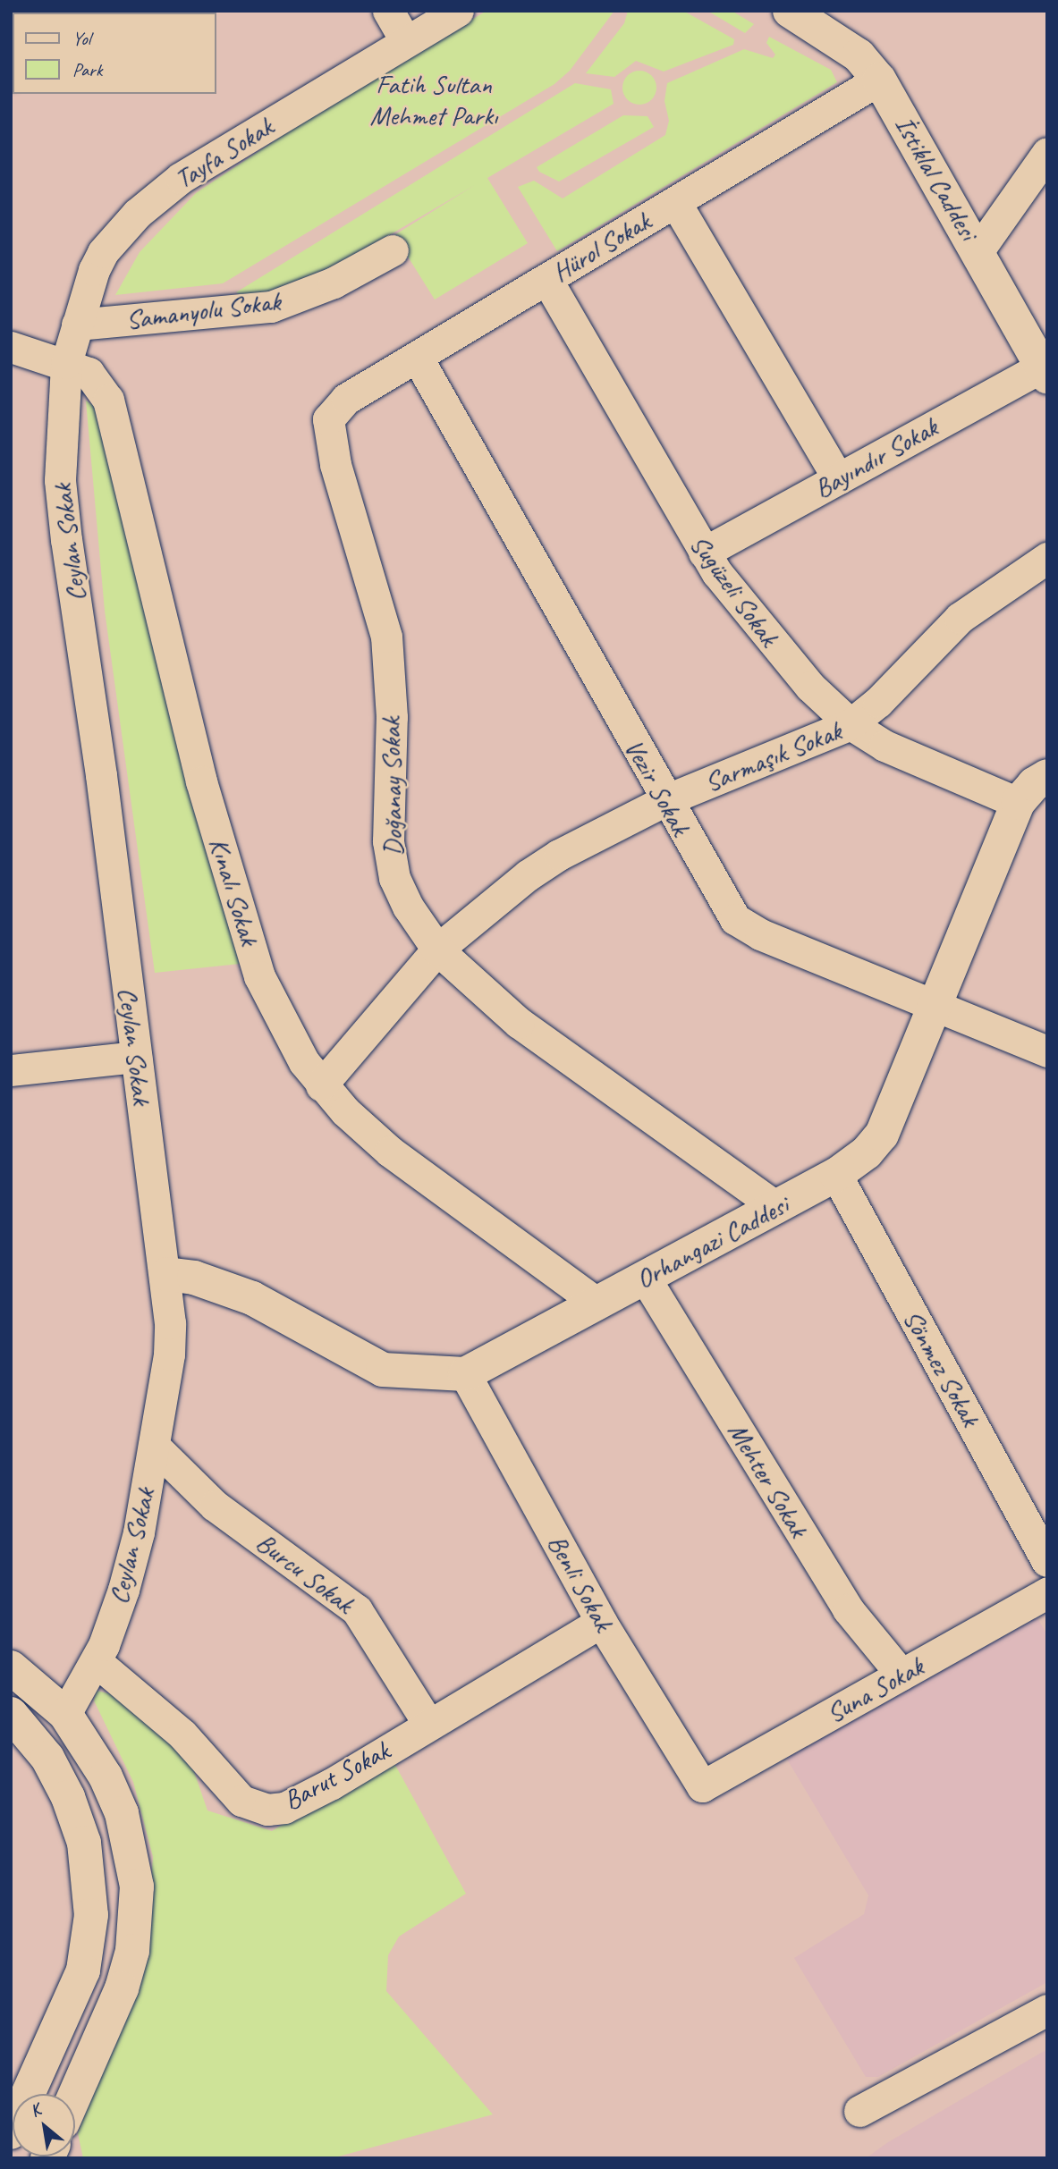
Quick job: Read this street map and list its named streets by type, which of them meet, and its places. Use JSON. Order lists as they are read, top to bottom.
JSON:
{
  "streets": {
    "street": [
      "Tayfa Sokak",
      "İstiklal Caddesi",
      "Hürol Sokak",
      "Samanyolu Sokak",
      "Bayındır Sokak",
      "Ceylan Sokak",
      "Sugüzeli Sokak",
      "Sarmaşık Sokak",
      "Doğanay Sokak",
      "Vezir Sokak",
      "Kınalı Sokak",
      "Orhangazi Caddesi",
      "Sönmez Sokak",
      "Mehter Sokak",
      "Burcu Sokak",
      "Benli Sokak",
      "Suna Sokak",
      "Barut Sokak"
    ]
  },
  "crossings": [
    ["Tayfa Sokak", "Samanyolu Sokak"],
    ["Tayfa Sokak", "Ceylan Sokak"],
    ["Tayfa Sokak", "Kınalı Sokak"],
    ["İstiklal Caddesi", "Hürol Sokak"],
    ["İstiklal Caddesi", "Bayındır Sokak"],
    ["Hürol Sokak", "Sugüzeli Sokak"],
    ["Hürol Sokak", "Doğanay Sokak"],
    ["Hürol Sokak", "Vezir Sokak"],
    ["Bayındır Sokak", "Sugüzeli Sokak"],
    ["Ceylan Sokak", "Kınalı Sokak"],
    ["Ceylan Sokak", "Burcu Sokak"],
    ["Ceylan Sokak", "Barut Sokak"],
    ["Sugüzeli Sokak", "Sarmaşık Sokak"],
    ["Sugüzeli Sokak", "Orhangazi Caddesi"],
    ["Sarmaşık Sokak", "Doğanay Sokak"],
    ["Sarmaşık Sokak", "Vezir Sokak"],
    ["Sarmaşık Sokak", "Kınalı Sokak"],
    ["Doğanay Sokak", "Orhangazi Caddesi"],
    ["Vezir Sokak", "Orhangazi Caddesi"],
    ["Kınalı Sokak", "Orhangazi Caddesi"],
    ["Orhangazi Caddesi", "Sönmez Sokak"],
    ["Orhangazi Caddesi", "Mehter Sokak"],
    ["Orhangazi Caddesi", "Benli Sokak"],
    ["Mehter Sokak", "Suna Sokak"],
    ["Burcu Sokak", "Barut Sokak"],
    ["Benli Sokak", "Suna Sokak"],
    ["Benli Sokak", "Barut Sokak"]
  ],
  "parks": ["Fatih Sultan Mehmet Parkı"],
  "legend": ["Yol", "Park"],
  "north": "top left"
}
